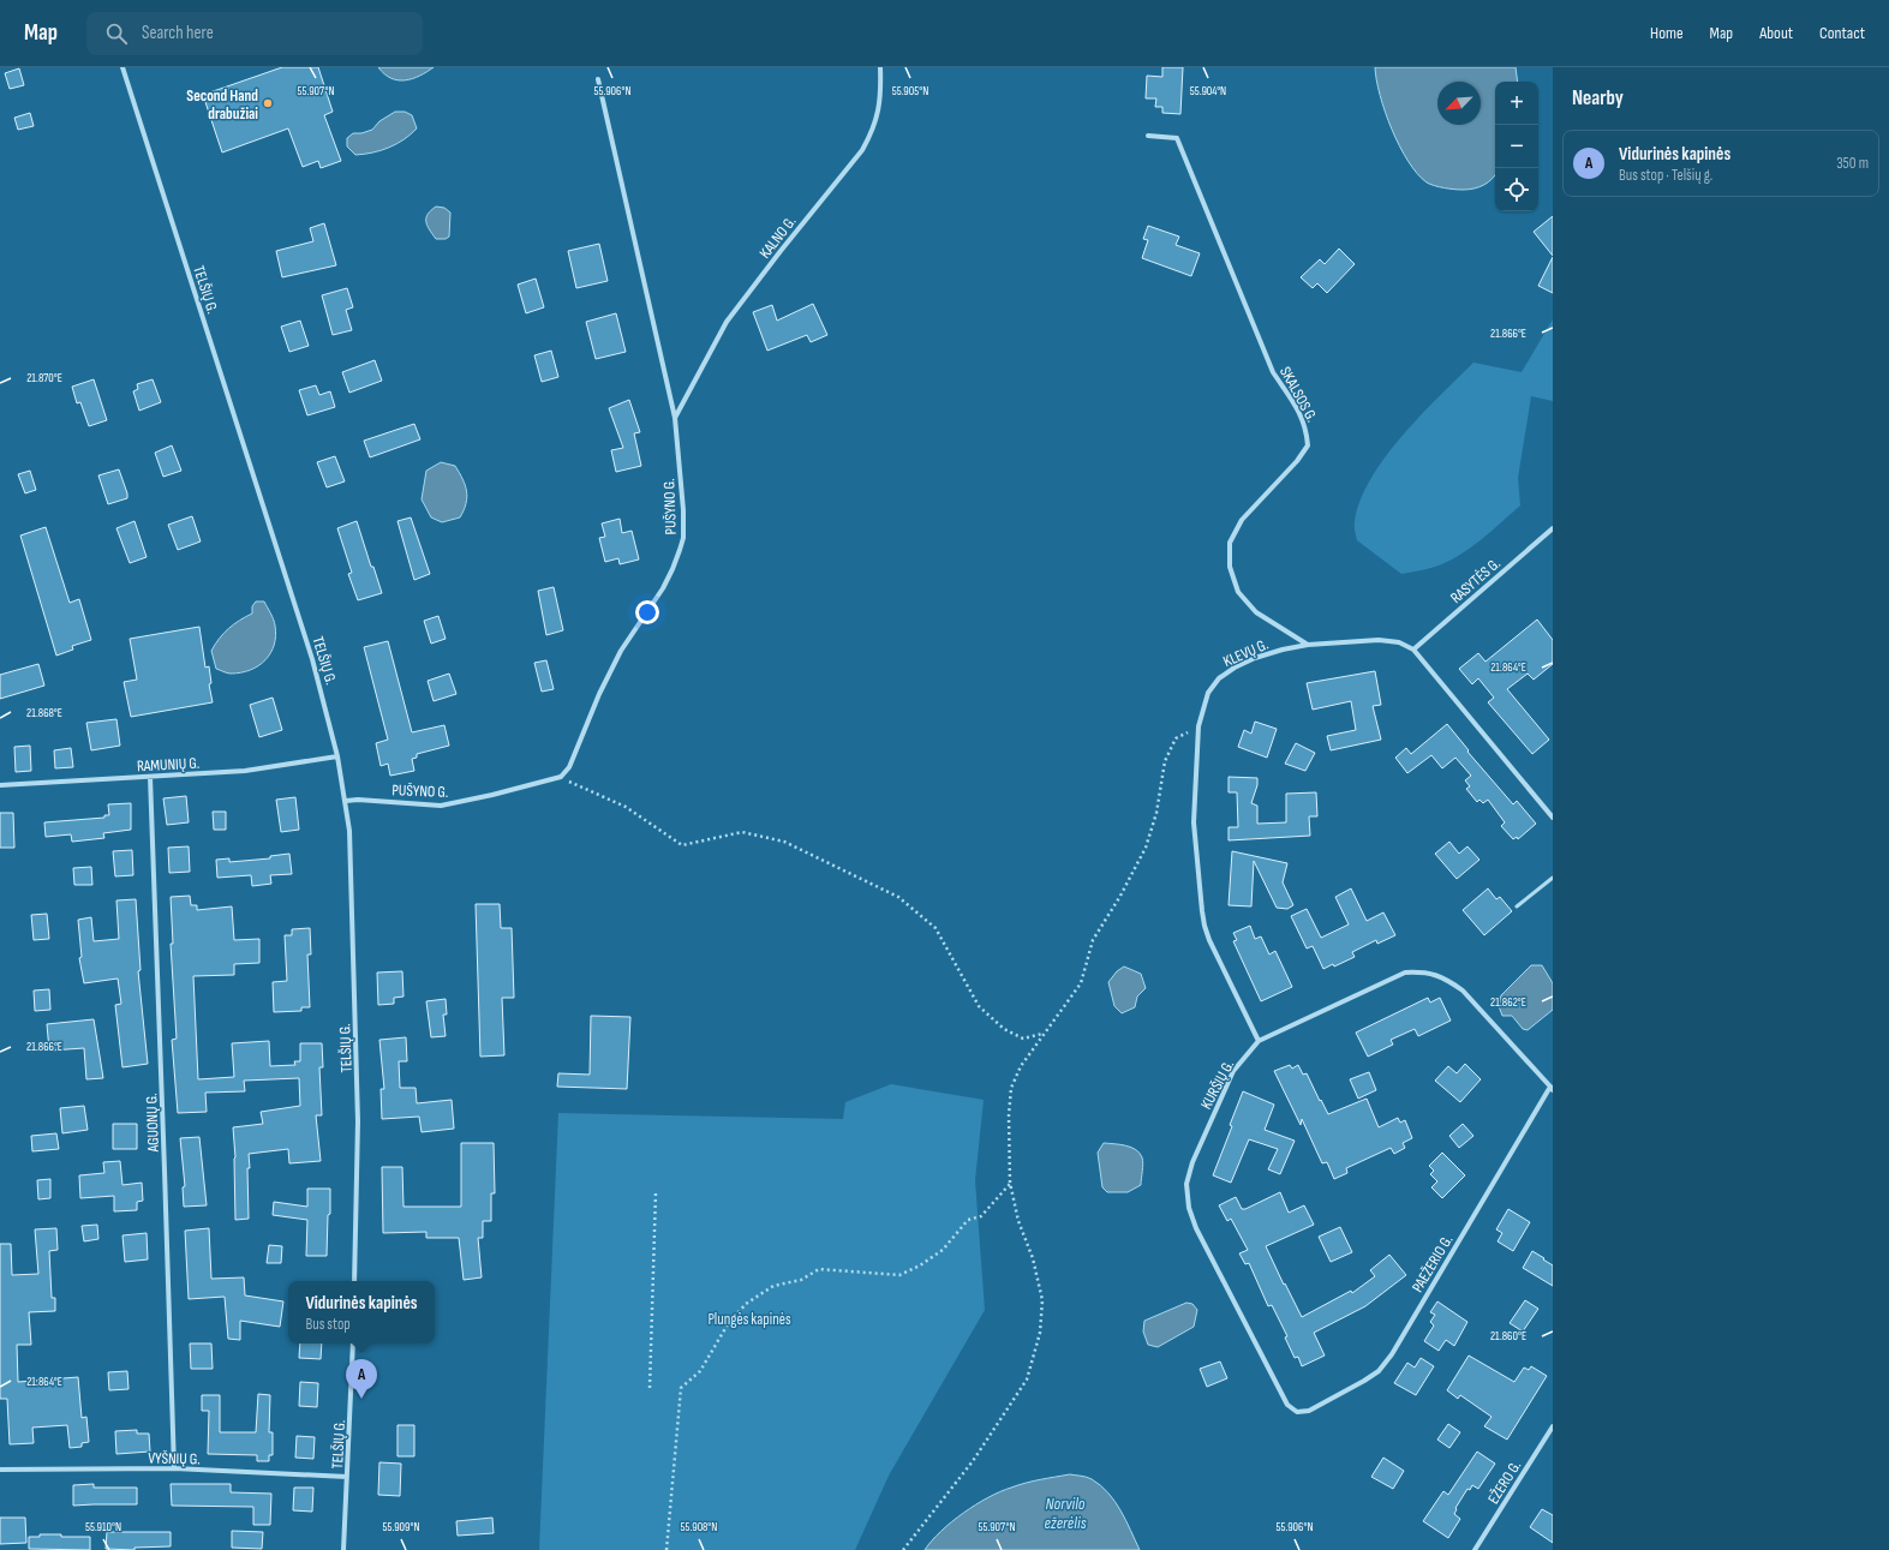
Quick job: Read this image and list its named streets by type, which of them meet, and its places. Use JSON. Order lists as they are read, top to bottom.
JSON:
{
  "streets": {
    "street": [
      "KALNO G.",
      "TELŠIŲ G.",
      "SKALSOS G.",
      "PUŠYNO G.",
      "RASYTĖS G.",
      "KLEVŲ G.",
      "RAMUNIŲ G.",
      "KURŠIŲ G.",
      "AGUONŲ G.",
      "PAEŽERIO G.",
      "VYŠNIŲ G.",
      "EŽERO G."
    ]
  },
  "crossings": [
    ["KALNO G.", "PUŠYNO G."],
    ["TELŠIŲ G.", "PUŠYNO G."],
    ["TELŠIŲ G.", "RAMUNIŲ G."],
    ["TELŠIŲ G.", "VYŠNIŲ G."],
    ["SKALSOS G.", "KLEVŲ G."],
    ["RASYTĖS G.", "KLEVŲ G."],
    ["KLEVŲ G.", "KURŠIŲ G."],
    ["RAMUNIŲ G.", "AGUONŲ G."],
    ["KURŠIŲ G.", "PAEŽERIO G."],
    ["AGUONŲ G.", "VYŠNIŲ G."]
  ],
  "water": ["Norvilo ežerėlis"],
  "parks": ["Plungės kapinės"],
  "places": ["Second Hand drabužiai"],
  "north": "bottom left",
  "page": {
    "header": "Map",
    "search": "Search here",
    "nav": [
      "Home",
      "Map",
      "About",
      "Contact"
    ],
    "heading": "Nearby",
    "map_buttons": ["+", "−"],
    "list": [
      {
        "mark": "A",
        "name": "Vidurinės kapinės",
        "note": "Bus stop · Telšių g.",
        "value": "350 m"
      }
    ],
    "popup": ["Vidurinės kapinės", "Bus stop"],
    "pins": "A"
  },
  "coordinates": [
    "55.907°N",
    "55.906°N",
    "55.905°N",
    "55.904°N",
    "21.866°E",
    "21.870°E",
    "21.864°E",
    "21.868°E",
    "21.862°E",
    "21.860°E",
    "55.910°N",
    "55.909°N",
    "55.908°N"
  ]
}
